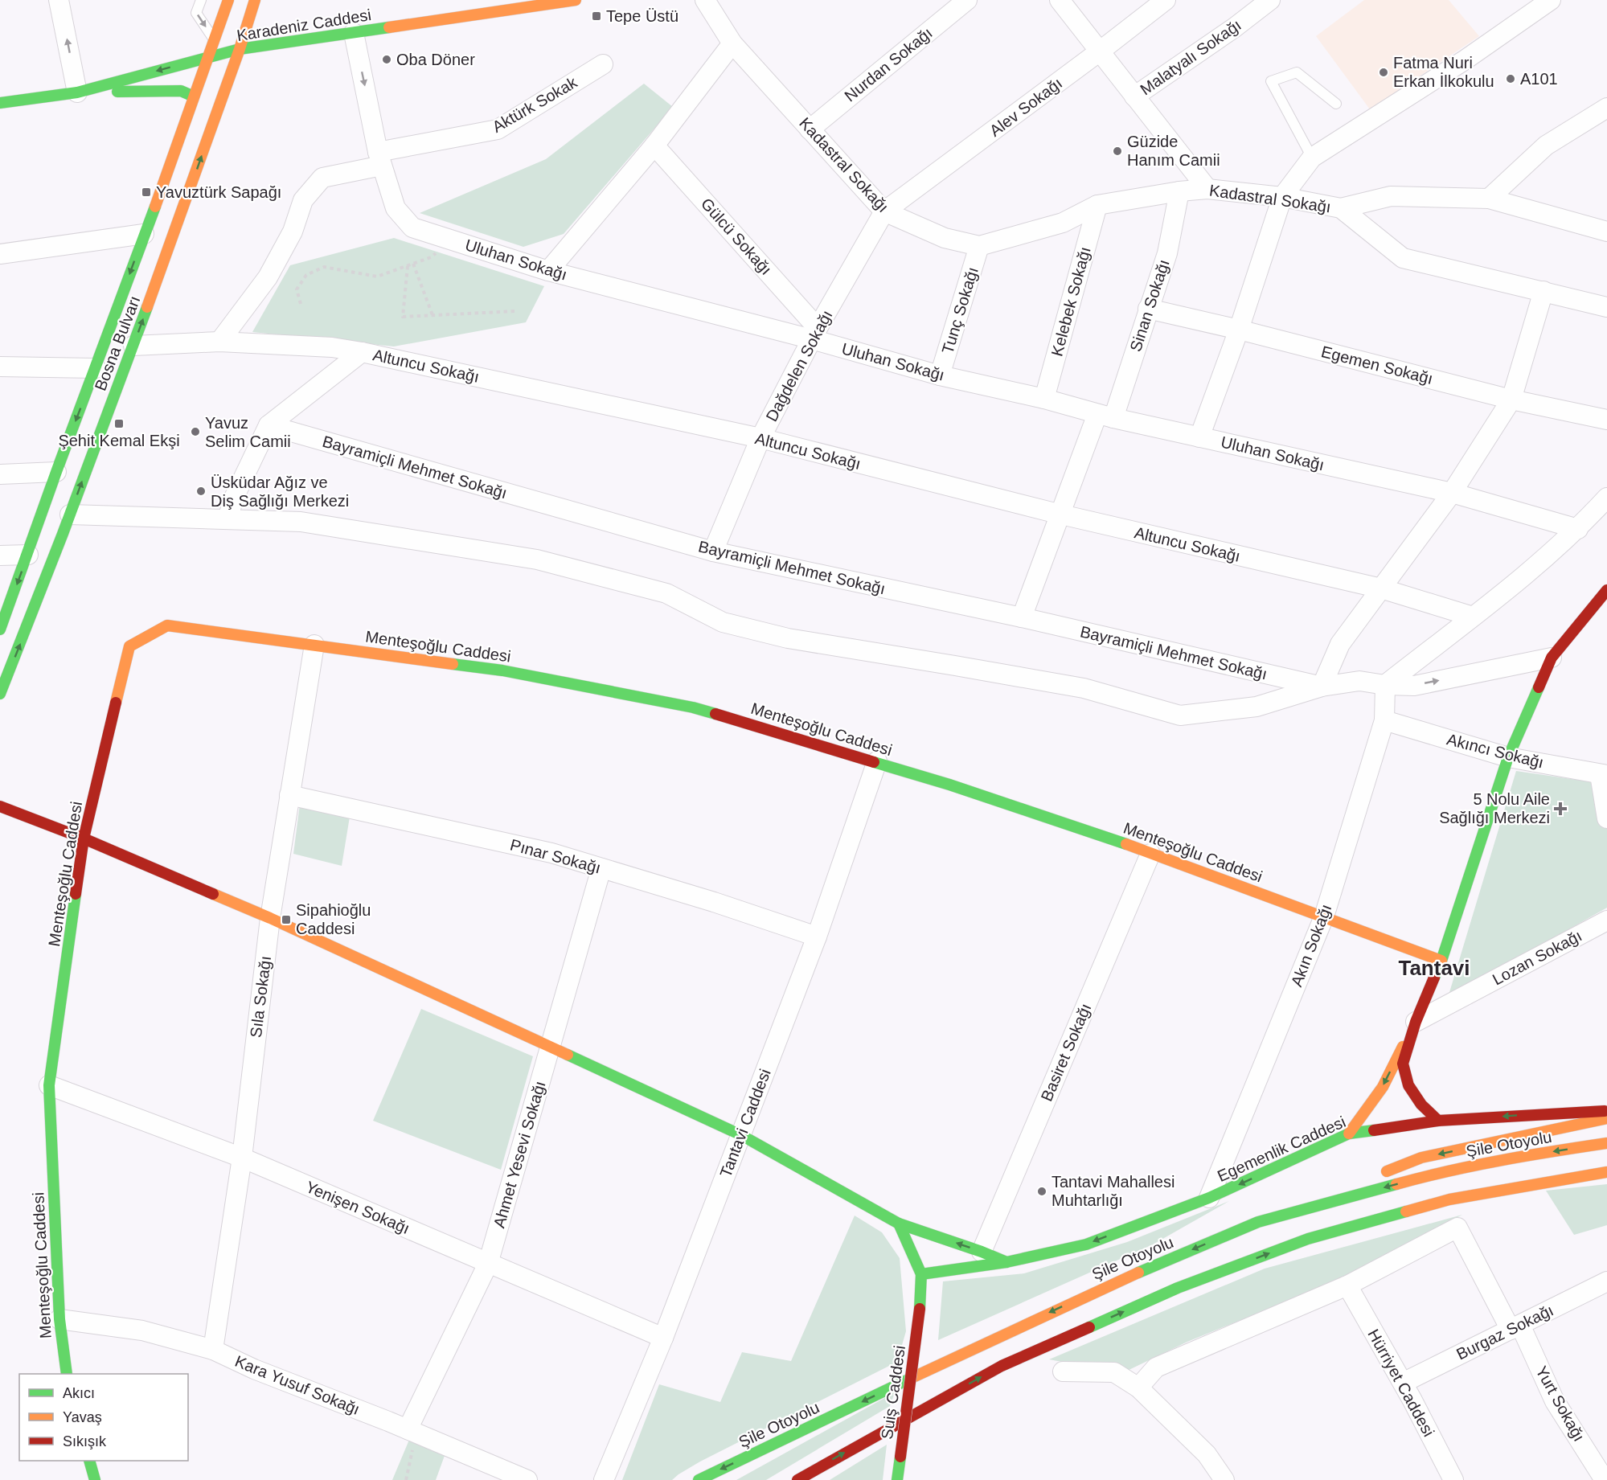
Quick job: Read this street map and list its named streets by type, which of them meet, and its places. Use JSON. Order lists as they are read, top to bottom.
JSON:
{
  "streets": {
    "main road": [
      "Karadeniz Caddesi",
      "Bosna Bulvarı",
      "Menteşoğlu Caddesi",
      "Şile Otoyolu",
      "Egemenlik Caddesi",
      "Suiş Caddesi"
    ],
    "street": [
      "Malatyalı Sokağı",
      "Nurdan Sokağı",
      "Aktürk Sokak",
      "Alev Sokağı",
      "Kadastral Sokağı",
      "Gülcü Sokağı",
      "Uluhan Sokağı",
      "Kelebek Sokağı",
      "Sinan Sokağı",
      "Tunç Sokağı",
      "Egemen Sokağı",
      "Altuncu Sokağı",
      "Dağdelen Sokağı",
      "Bayramiçli Mehmet Sokağı",
      "Akıncı Sokağı",
      "Pınar Sokağı",
      "Akın Sokağı",
      "Lozan Sokağı",
      "Sıla Sokağı",
      "Basiret Sokağı",
      "Tantavi Caddesi",
      "Ahmet Yesevi Sokağı",
      "Yenişen Sokağı",
      "Burgaz Sokağı",
      "Hürriyet Caddesi",
      "Kara Yusuf Sokağı",
      "Yurt Sokağı"
    ]
  },
  "crossings": [
    ["Karadeniz Caddesi", "Uluhan Sokağı"],
    ["Karadeniz Caddesi", "Bosna Bulvarı"],
    ["Nurdan Sokağı", "Kadastral Sokağı"],
    ["Aktürk Sokak", "Uluhan Sokağı"],
    ["Aktürk Sokak", "Altuncu Sokağı"],
    ["Alev Sokağı", "Kadastral Sokağı"],
    ["Alev Sokağı", "Dağdelen Sokağı"],
    ["Kadastral Sokağı", "Kelebek Sokağı"],
    ["Kadastral Sokağı", "Sinan Sokağı"],
    ["Kadastral Sokağı", "Tunç Sokağı"],
    ["Kadastral Sokağı", "Dağdelen Sokağı"],
    ["Gülcü Sokağı", "Uluhan Sokağı"],
    ["Gülcü Sokağı", "Dağdelen Sokağı"],
    ["Uluhan Sokağı", "Kelebek Sokağı"],
    ["Uluhan Sokağı", "Sinan Sokağı"],
    ["Uluhan Sokağı", "Tunç Sokağı"],
    ["Uluhan Sokağı", "Dağdelen Sokağı"],
    ["Sinan Sokağı", "Egemen Sokağı"],
    ["Sinan Sokağı", "Altuncu Sokağı"],
    ["Sinan Sokağı", "Bayramiçli Mehmet Sokağı"],
    ["Bosna Bulvarı", "Altuncu Sokağı"],
    ["Altuncu Sokağı", "Dağdelen Sokağı"],
    ["Dağdelen Sokağı", "Bayramiçli Mehmet Sokağı"],
    ["Menteşoğlu Caddesi", "Akın Sokağı"],
    ["Menteşoğlu Caddesi", "Sıla Sokağı"],
    ["Menteşoğlu Caddesi", "Basiret Sokağı"],
    ["Menteşoğlu Caddesi", "Tantavi Caddesi"],
    ["Menteşoğlu Caddesi", "Yenişen Sokağı"],
    ["Menteşoğlu Caddesi", "Kara Yusuf Sokağı"],
    ["Akıncı Sokağı", "Akın Sokağı"],
    ["Pınar Sokağı", "Sıla Sokağı"],
    ["Pınar Sokağı", "Tantavi Caddesi"],
    ["Pınar Sokağı", "Ahmet Yesevi Sokağı"],
    ["Akın Sokağı", "Egemenlik Caddesi"],
    ["Sıla Sokağı", "Yenişen Sokağı"],
    ["Sıla Sokağı", "Kara Yusuf Sokağı"],
    ["Tantavi Caddesi", "Yenişen Sokağı"],
    ["Egemenlik Caddesi", "Suiş Caddesi"],
    ["Ahmet Yesevi Sokağı", "Yenişen Sokağı"],
    ["Ahmet Yesevi Sokağı", "Kara Yusuf Sokağı"],
    ["Burgaz Sokağı", "Hürriyet Caddesi"],
    ["Burgaz Sokağı", "Yurt Sokağı"],
    ["Hürriyet Caddesi", "Yurt Sokağı"]
  ],
  "districts": ["Tantavi"],
  "places": {
    "transit": [
      "Tepe Üstü",
      "Yavuztürk Sapağı",
      "Şehit Kemal Ekşi",
      "Sipahioğlu Caddesi"
    ],
    "other": [
      "Oba Döner",
      "Fatma Nuri Erkan İlkokulu",
      "A101",
      "Güzide Hanım Camii",
      "Yavuz Selim Camii",
      "Üsküdar Ağız ve Diş Sağlığı Merkezi",
      "Tantavi Mahallesi Muhtarlığı"
    ],
    "health": ["5 Nolu Aile Sağlığı Merkezi"]
  },
  "legend": ["Akıcı", "Yavaş", "Sıkışık"]
}
